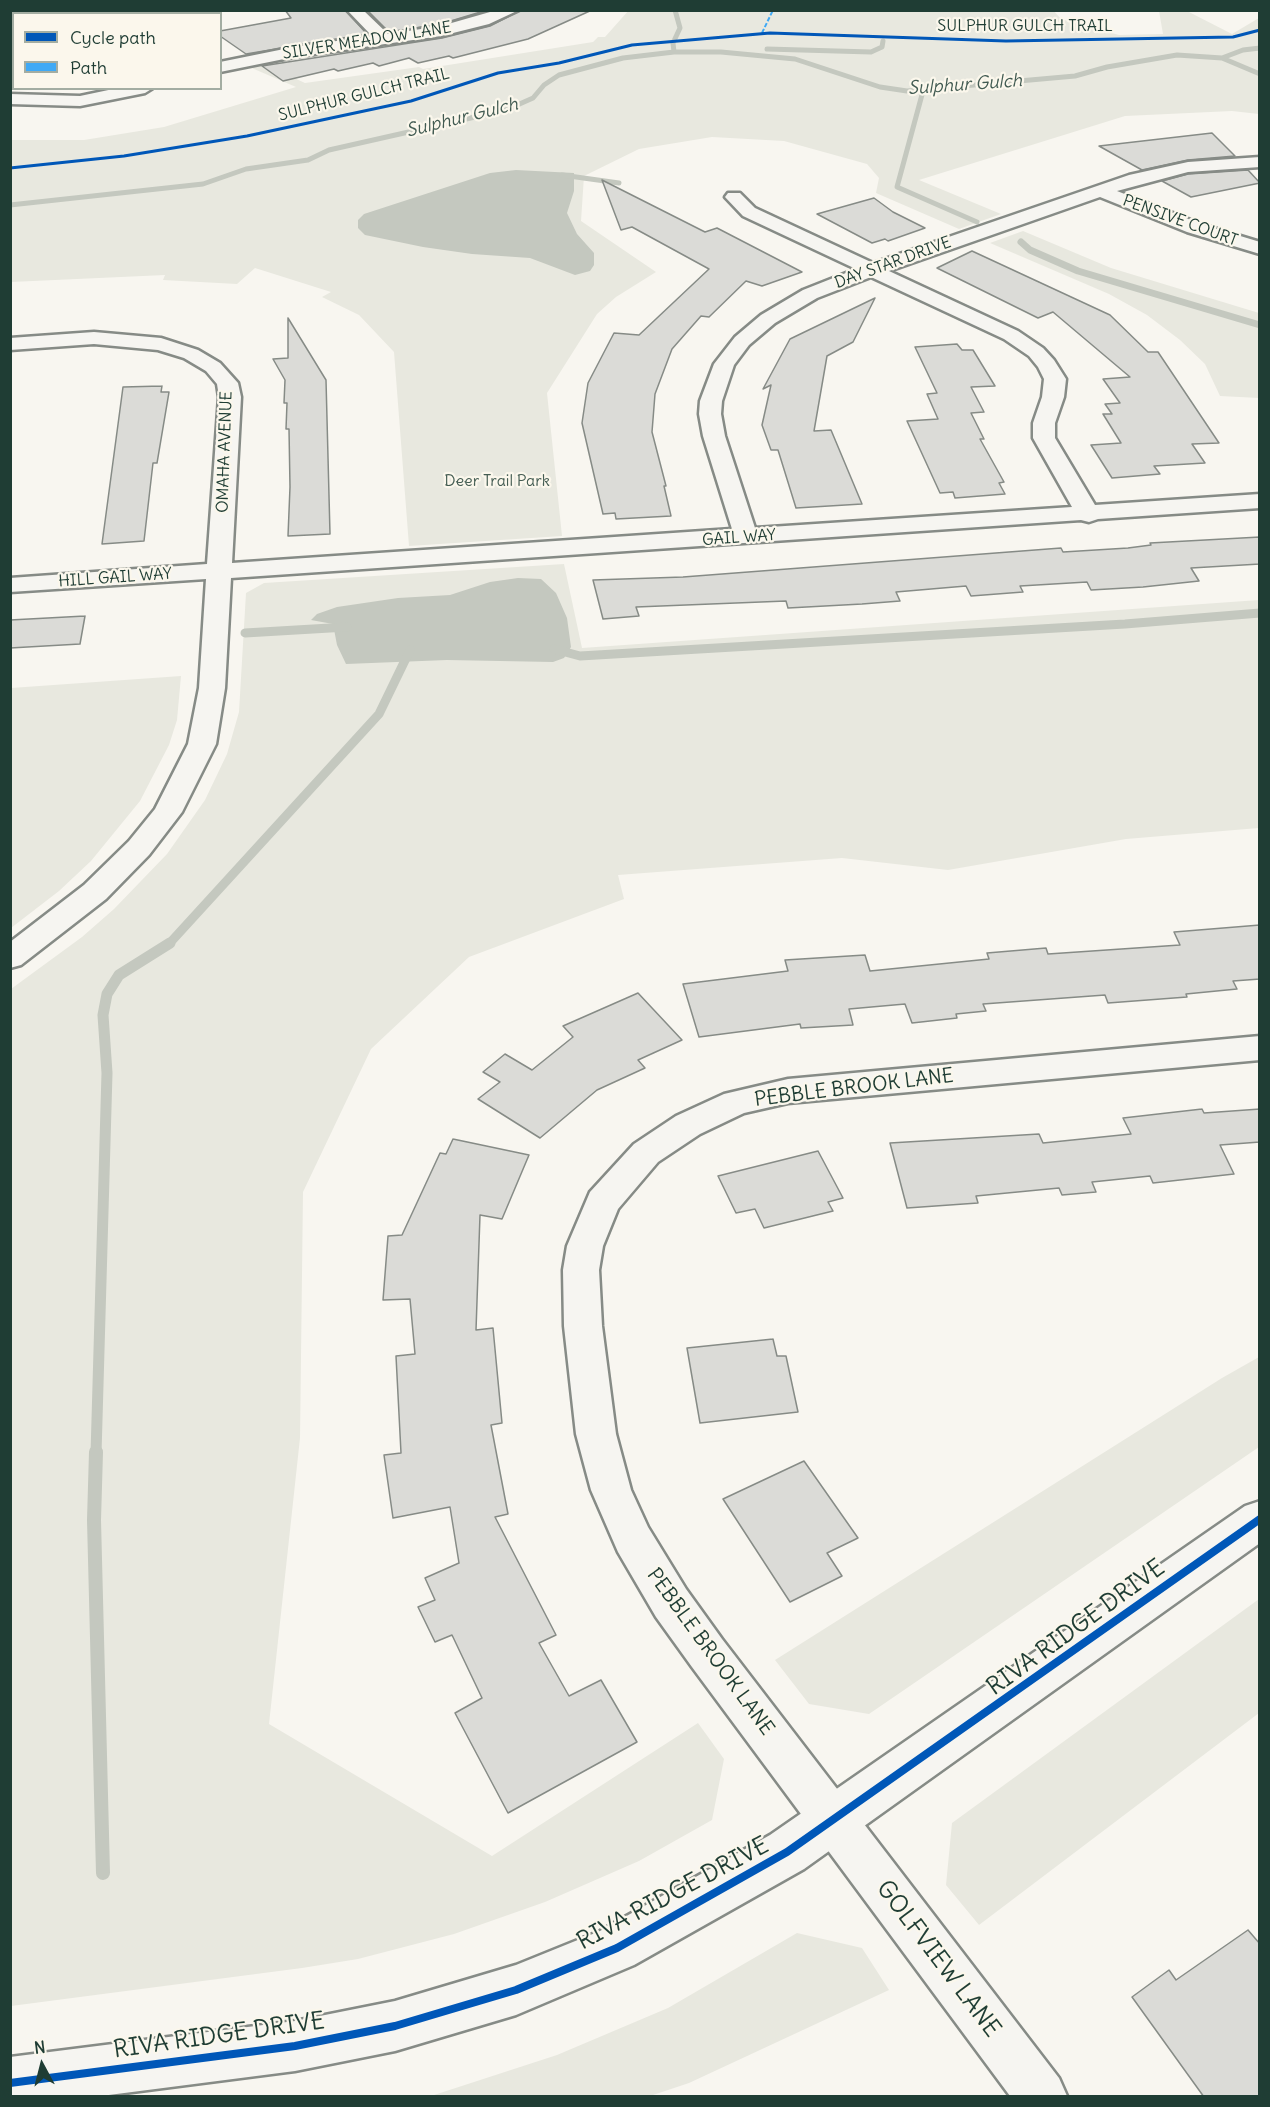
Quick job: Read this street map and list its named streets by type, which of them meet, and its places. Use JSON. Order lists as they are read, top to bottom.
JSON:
{
  "streets": {
    "street": [
      "SILVER MEADOW LANE",
      "PENSIVE COURT",
      "DAY STAR DRIVE",
      "OMAHA AVENUE",
      "GAIL WAY",
      "HILL GAIL WAY",
      "PEBBLE BROOK LANE",
      "RIVA RIDGE DRIVE",
      "GOLFVIEW LANE"
    ],
    "cycle path": ["SULPHUR GULCH TRAIL"]
  },
  "crossings": [
    ["PENSIVE COURT", "DAY STAR DRIVE"],
    ["DAY STAR DRIVE", "GAIL WAY"],
    ["OMAHA AVENUE", "GAIL WAY"],
    ["OMAHA AVENUE", "HILL GAIL WAY"],
    ["GAIL WAY", "HILL GAIL WAY"],
    ["PEBBLE BROOK LANE", "RIVA RIDGE DRIVE"],
    ["PEBBLE BROOK LANE", "GOLFVIEW LANE"],
    ["RIVA RIDGE DRIVE", "GOLFVIEW LANE"]
  ],
  "water": ["Sulphur Gulch"],
  "parks": ["Deer Trail Park"],
  "legend": ["Cycle path", "Path"],
  "north": "top"
}
